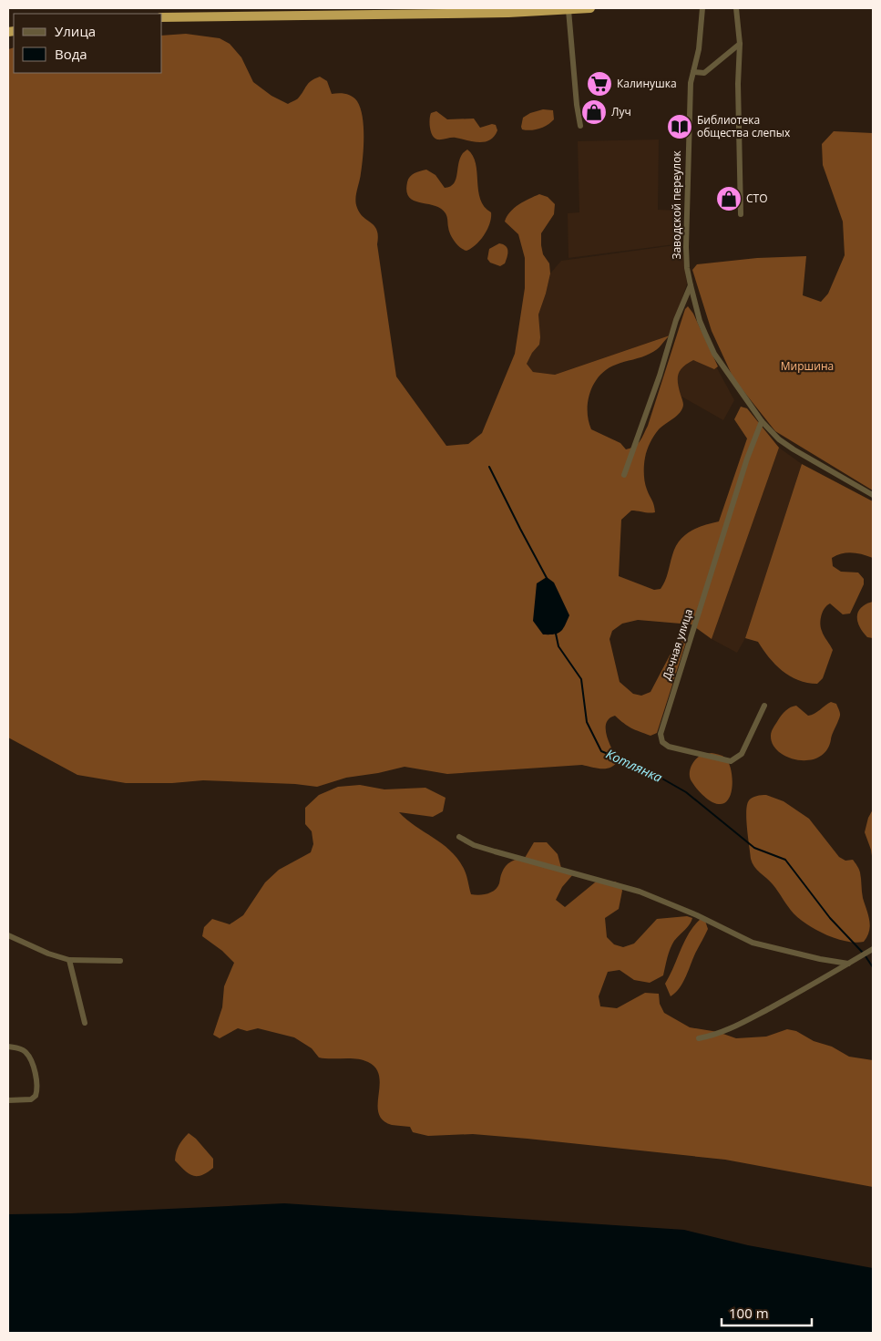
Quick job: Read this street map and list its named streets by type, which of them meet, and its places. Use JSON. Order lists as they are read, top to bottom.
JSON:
{
  "streets": {
    "street": ["Заводской переулок", "Дачная улица"]
  },
  "crossings": [
    ["Заводской переулок", "Дачная улица"]
  ],
  "water": ["Котлянка"],
  "parks": ["Миршина"],
  "places": {
    "supermarket": ["Калинушка"],
    "shop": ["Луч", "СТО"],
    "library": ["Библиотека общества слепых"]
  },
  "legend": ["Улица", "Вода"],
  "scale_bar": "100 m"
}
